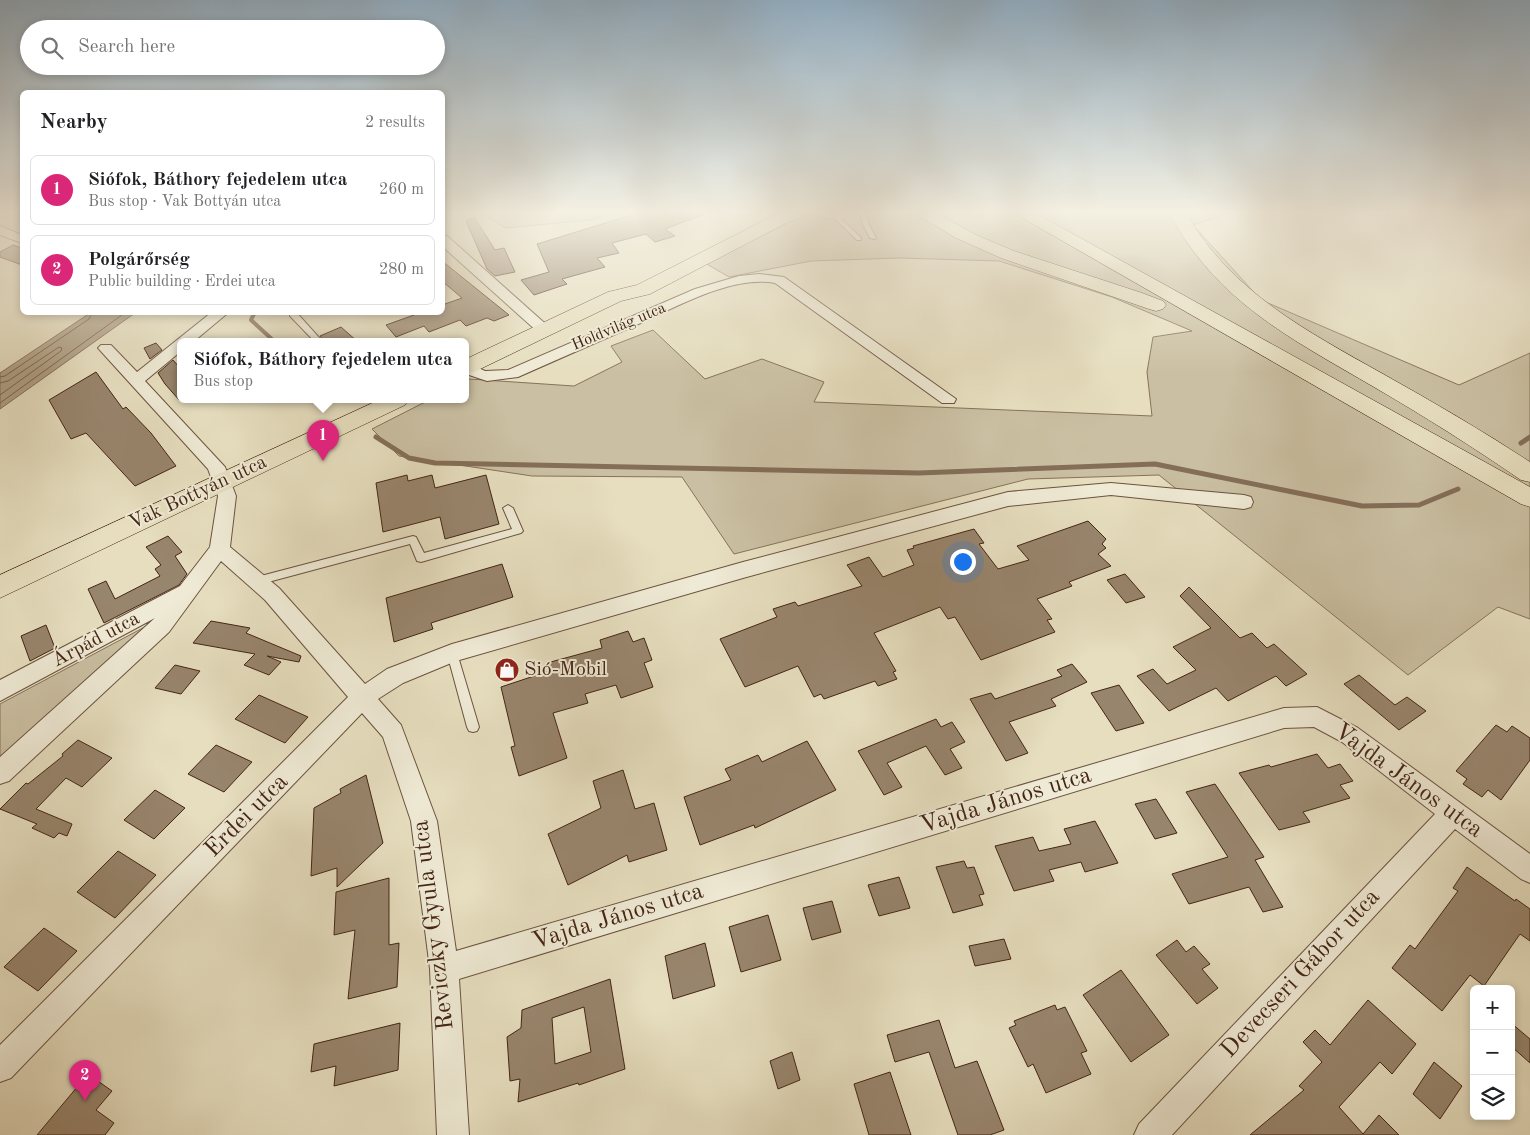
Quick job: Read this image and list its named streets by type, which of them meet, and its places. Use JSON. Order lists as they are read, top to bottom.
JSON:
{
  "streets": {
    "main road": ["Vak Bottyán utca"],
    "street": [
      "Holdvilág utca",
      "Árpád utca",
      "Vajda János utca",
      "Erdei utca",
      "Reviczky Gyula utca",
      "Devecseri Gábor utca"
    ]
  },
  "crossings": [
    ["Vajda János utca", "Reviczky Gyula utca"],
    ["Vajda János utca", "Devecseri Gábor utca"],
    ["Erdei utca", "Reviczky Gyula utca"]
  ],
  "places": {
    "shop": ["Sió-Mobil"]
  },
  "page": {
    "search": "Search here",
    "heading": ["Nearby", "2 results"],
    "list": [
      {
        "mark": "1",
        "name": "Siófok, Báthory fejedelem utca",
        "note": "Bus stop · Vak Bottyán utca",
        "value": "260 m"
      },
      {
        "mark": "2",
        "name": "Polgárőrség",
        "note": "Public building · Erdei utca",
        "value": "280 m"
      }
    ],
    "popup": ["Siófok, Báthory fejedelem utca", "Bus stop"],
    "pins": ["1", "2"],
    "map_buttons": ["+", "−"]
  }
}
